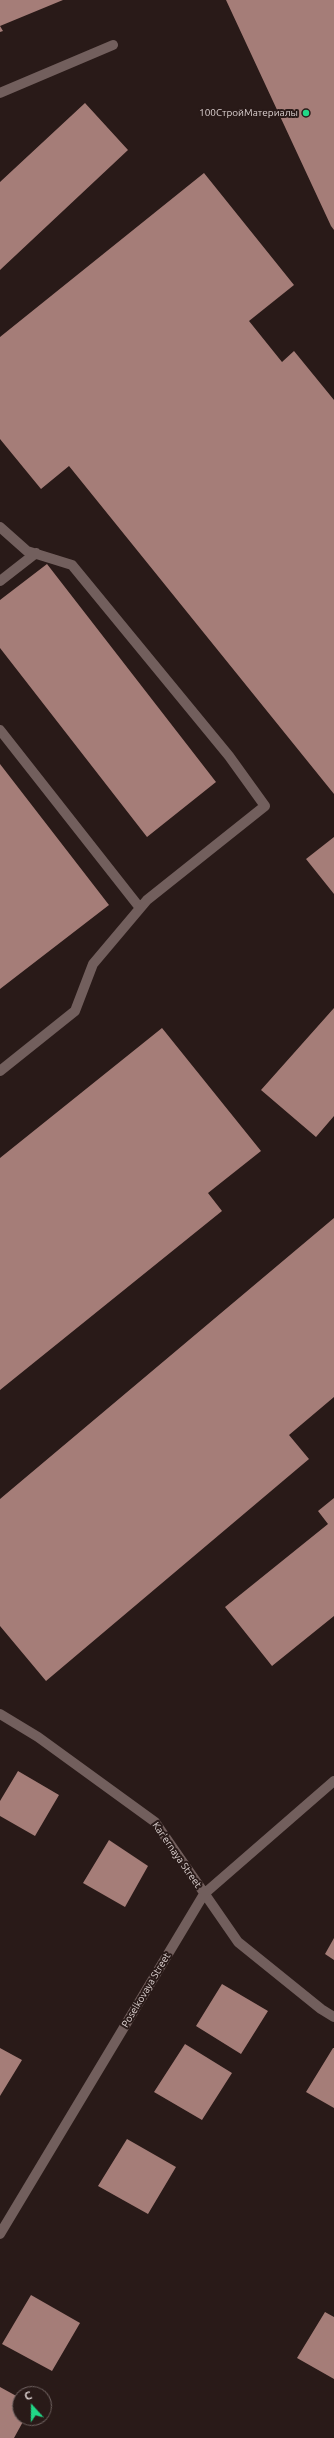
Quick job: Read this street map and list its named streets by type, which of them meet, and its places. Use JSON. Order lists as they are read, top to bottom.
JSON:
{
  "streets": {
    "street": ["Kar'ernaya Street", "Poselkovaya Street"]
  },
  "crossings": [
    ["Kar'ernaya Street", "Poselkovaya Street"]
  ],
  "places": ["100СтройМатериалы"],
  "north": "top"
}
